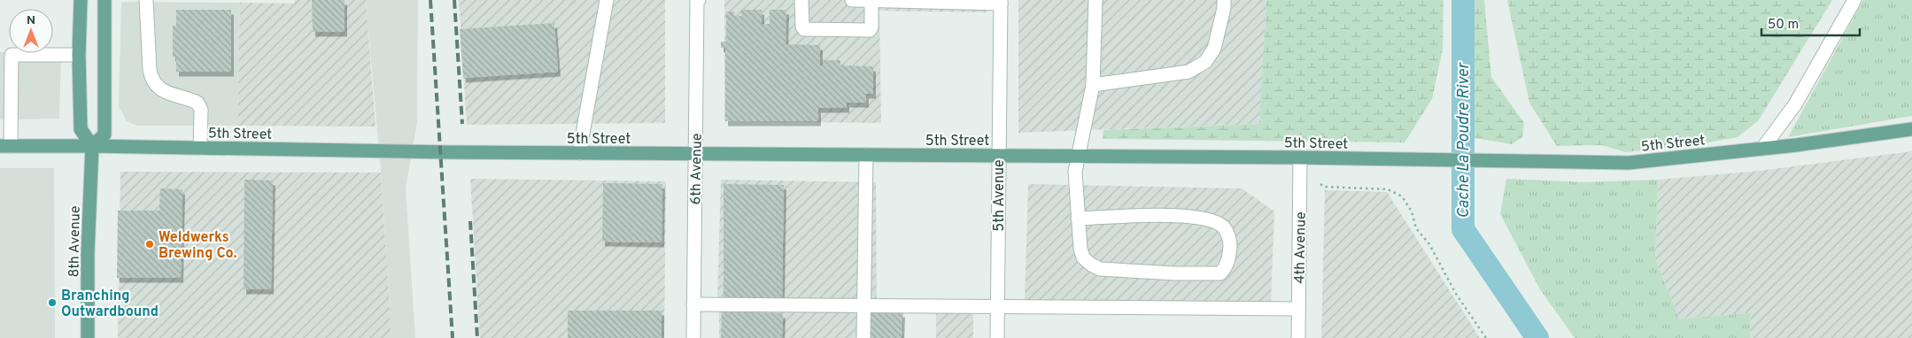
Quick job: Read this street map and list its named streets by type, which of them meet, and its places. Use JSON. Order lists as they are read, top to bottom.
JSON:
{
  "streets": {
    "main road": ["5th Street", "8th Avenue"],
    "street": ["6th Avenue", "5th Avenue", "4th Avenue"]
  },
  "crossings": [
    ["5th Street", "6th Avenue"],
    ["5th Street", "5th Avenue"],
    ["5th Street", "8th Avenue"],
    ["5th Street", "4th Avenue"]
  ],
  "water": ["Cache La Poudre River"],
  "places": ["Weldwerks Brewing Co.", "Branching Outwardbound"],
  "scale_bar": "50 m",
  "north": "top"
}
